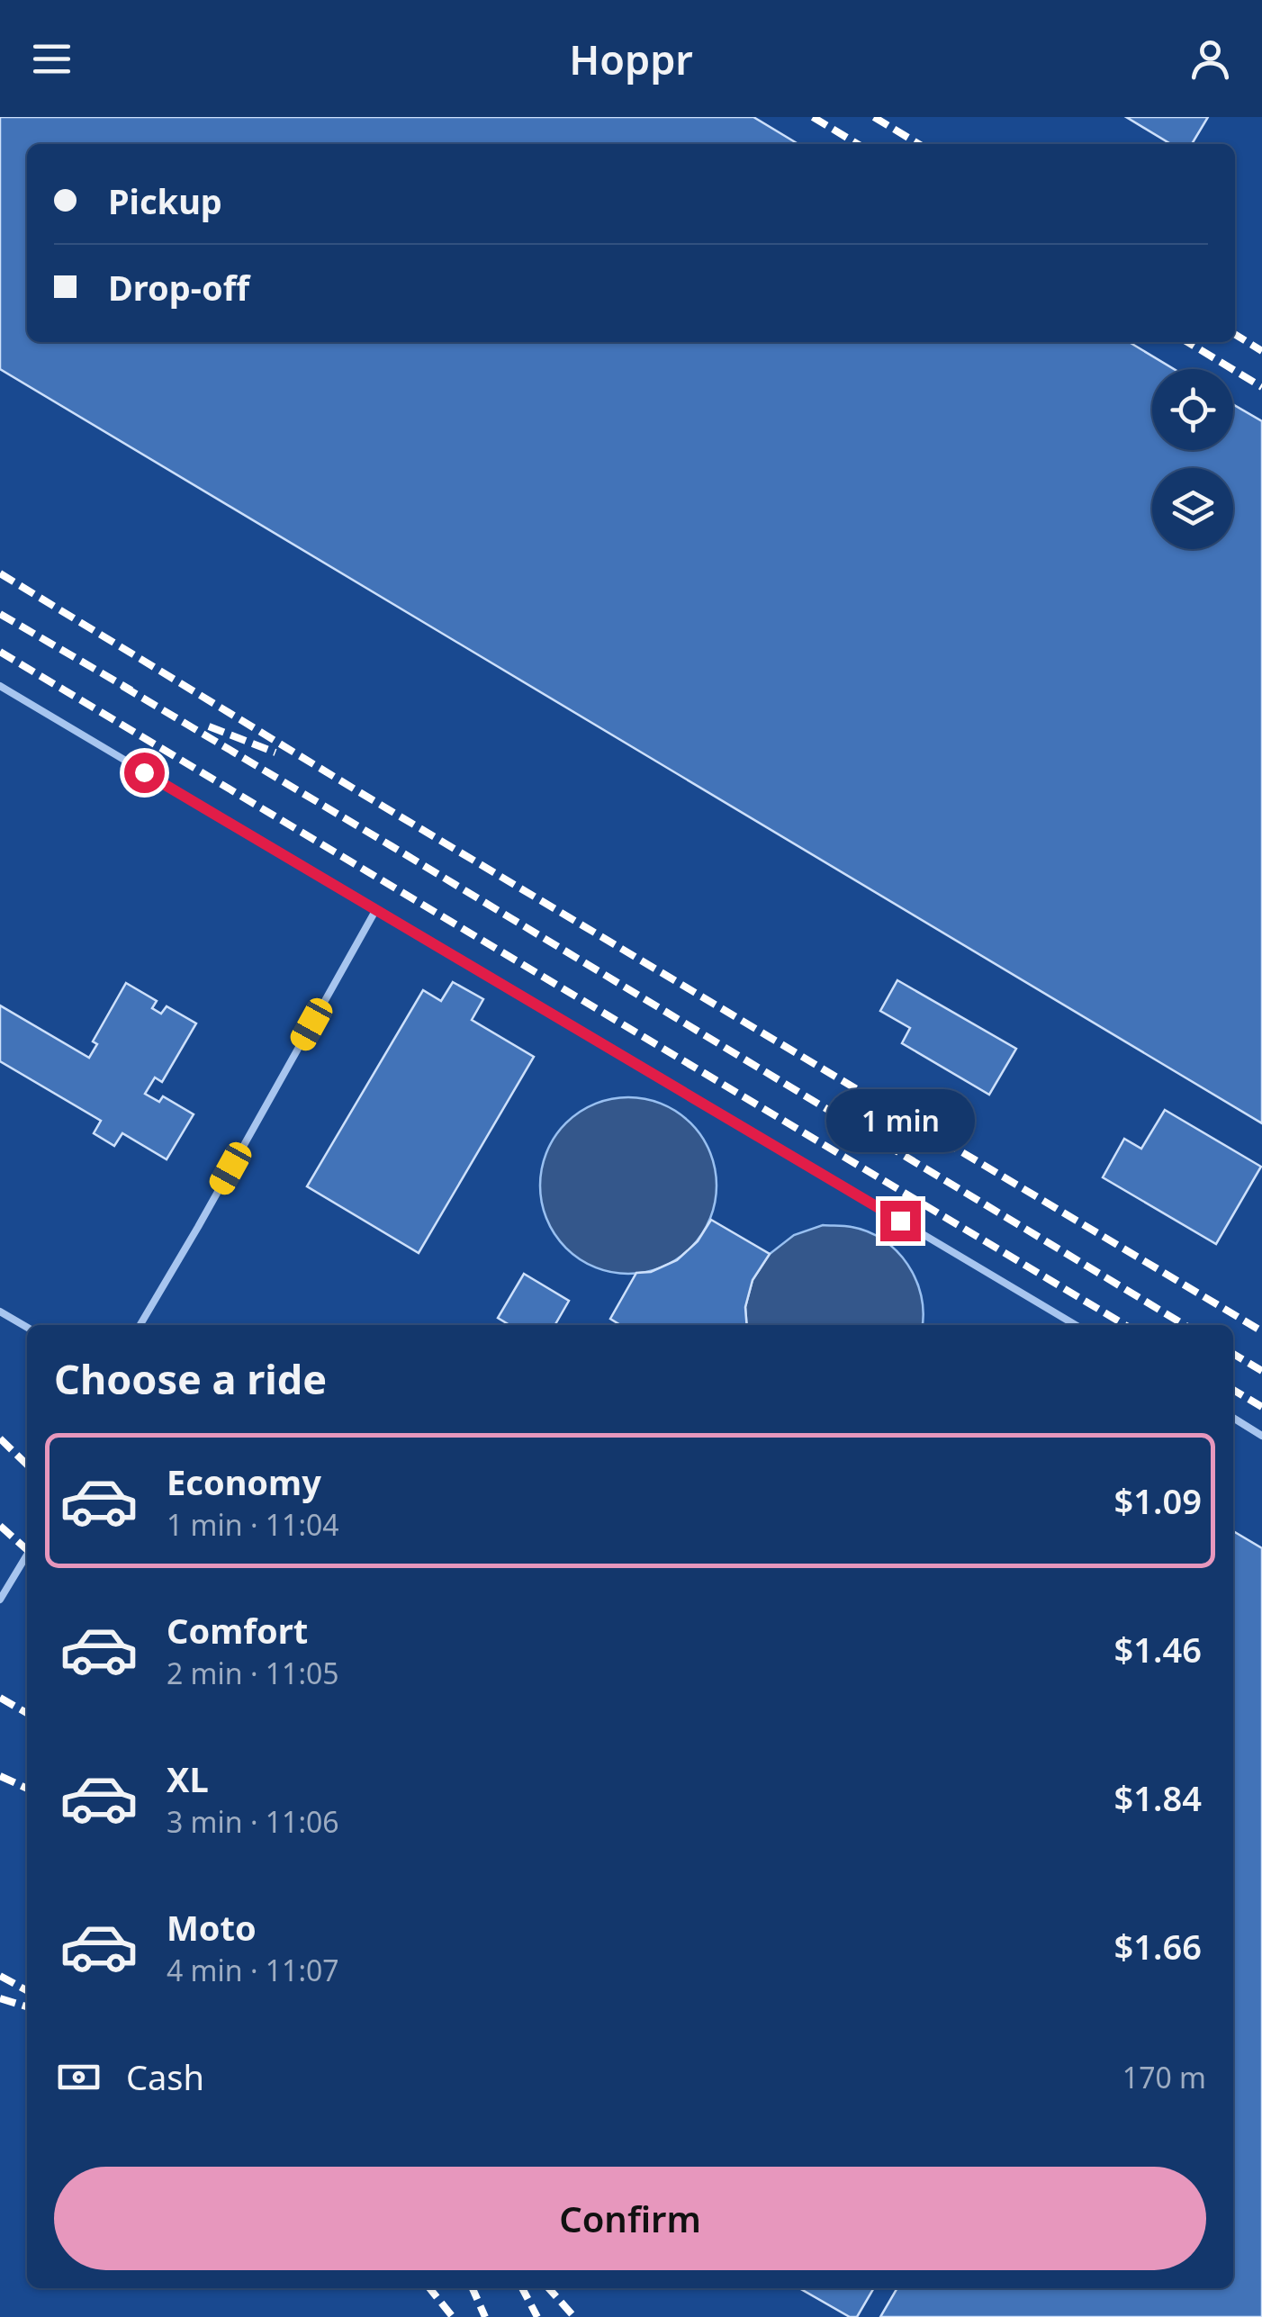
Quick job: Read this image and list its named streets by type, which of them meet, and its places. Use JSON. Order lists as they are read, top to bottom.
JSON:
{
  "page": {
    "header": "Hoppr",
    "banner": ["Pickup", "Drop-off"],
    "bubble": "1 min",
    "heading": "Choose a ride",
    "list": [
      {
        "name": "Economy",
        "note": "1 min · 11:04",
        "value": "$1.09"
      },
      {
        "name": "Comfort",
        "note": "2 min · 11:05",
        "value": "$1.46"
      },
      {
        "name": "XL",
        "note": "3 min · 11:06",
        "value": "$1.84"
      },
      {
        "name": "Moto",
        "note": "4 min · 11:07",
        "value": "$1.66"
      }
    ],
    "pay": ["Cash", "170 m"],
    "buttons": "Confirm"
  }
}
